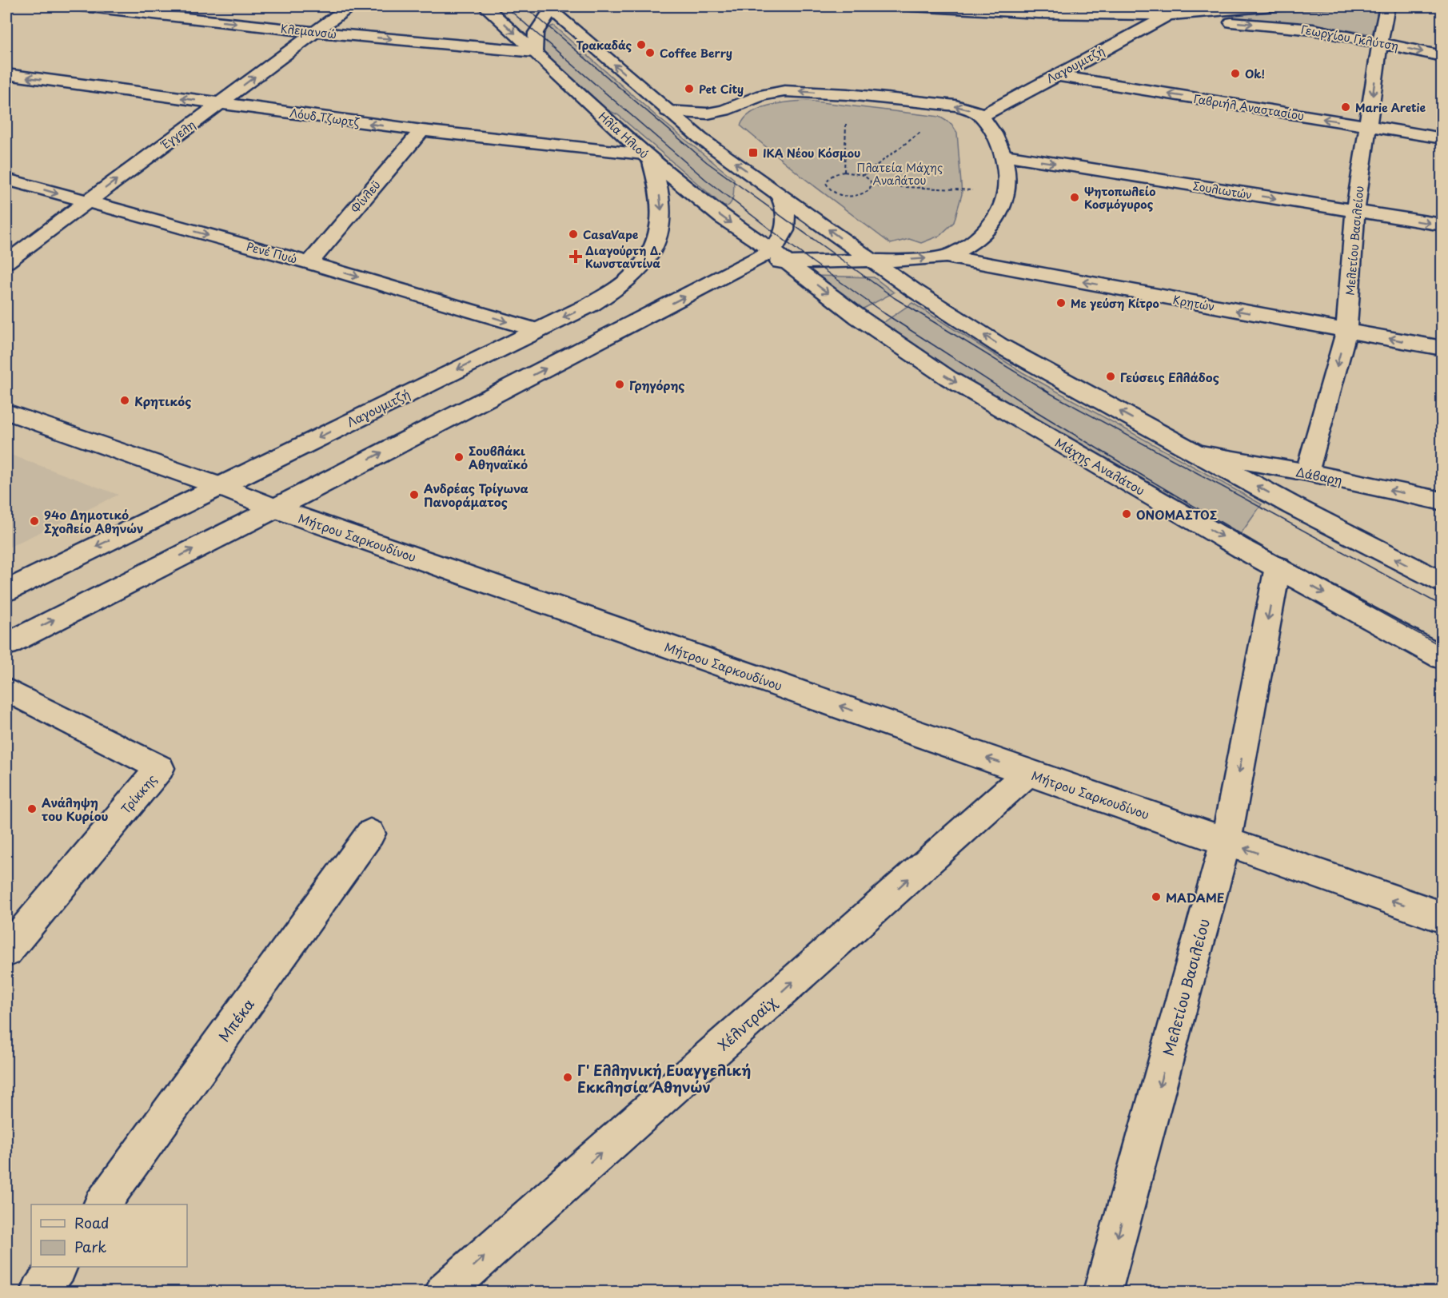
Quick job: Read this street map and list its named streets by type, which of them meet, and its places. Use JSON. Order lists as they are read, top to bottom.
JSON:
{
  "streets": {
    "street": [
      "Κλεμανσώ",
      "Γεωργίου Γκλύτση",
      "Λαγουμιτζή",
      "Γαβριήλ Αναστασίου",
      "Λόυδ Τζωρτζ",
      "Έγγελη",
      "Ηλία Ηλιού",
      "Σουλιωτών",
      "Φίνλεϋ",
      "Μελετίου Βασιλείου",
      "Ρενέ Πυώ",
      "Κρητών",
      "Μάχης Αναλάτου",
      "Δάβαρη",
      "Μήτρου Σαρκουδίνου",
      "Τρίκκης",
      "Μπέκα",
      "Χέλντραϊχ"
    ]
  },
  "crossings": [
    ["Κλεμανσώ", "Έγγελη"],
    ["Κλεμανσώ", "Ηλία Ηλιού"],
    ["Γεωργίου Γκλύτση", "Μελετίου Βασιλείου"],
    ["Λαγουμιτζή", "Γαβριήλ Αναστασίου"],
    ["Λαγουμιτζή", "Λόυδ Τζωρτζ"],
    ["Λαγουμιτζή", "Ηλία Ηλιού"],
    ["Λαγουμιτζή", "Ρενέ Πυώ"],
    ["Λαγουμιτζή", "Μήτρου Σαρκουδίνου"],
    ["Γαβριήλ Αναστασίου", "Μελετίου Βασιλείου"],
    ["Λόυδ Τζωρτζ", "Έγγελη"],
    ["Λόυδ Τζωρτζ", "Ηλία Ηλιού"],
    ["Λόυδ Τζωρτζ", "Φίνλεϋ"],
    ["Έγγελη", "Ρενέ Πυώ"],
    ["Ηλία Ηλιού", "Μάχης Αναλάτου"],
    ["Σουλιωτών", "Μελετίου Βασιλείου"],
    ["Φίνλεϋ", "Ρενέ Πυώ"],
    ["Μελετίου Βασιλείου", "Κρητών"],
    ["Μελετίου Βασιλείου", "Μάχης Αναλάτου"],
    ["Μελετίου Βασιλείου", "Δάβαρη"],
    ["Μελετίου Βασιλείου", "Μήτρου Σαρκουδίνου"],
    ["Μήτρου Σαρκουδίνου", "Χέλντραϊχ"]
  ],
  "one_way": [
    "Κλεμανσώ",
    "Γεωργίου Γκλύτση",
    "Λόυδ Τζωρτζ",
    "Έγγελη",
    "Μελετίου Βασιλείου",
    "Ρενέ Πυώ",
    "Μήτρου Σαρκουδίνου",
    "Χέλντραϊχ"
  ],
  "parks": ["Πλατεία Μάχης Αναλάτου"],
  "places": {
    "other": [
      "Τρακαδάς",
      "Coffee Berry",
      "Ok!",
      "Pet City",
      "Marie Aretie",
      "Ψητοπωλείο Κοσμόγυρος",
      "CasaVape",
      "Με γεύση Κίτρο",
      "Γεύσεις Ελλάδος",
      "Γρηγόρης",
      "Κρητικός",
      "Σουβλάκι Αθηναϊκό",
      "Ανδρέας Τρίγωνα Πανοράματος",
      "ΟΝΟΜΑΣΤΟΣ",
      "94ο Δημοτικό Σχολείο Αθηνών",
      "Ανάληψη του Κυρίου",
      "MADAME",
      "Γ' Ελληνική Ευαγγελική Εκκλησία Αθηνών"
    ],
    "transit": ["ΙΚΑ Νέου Κόσμου"],
    "health": ["Διαγούρτη Δ. Κωνσταντίνα"]
  },
  "legend": ["Road", "Park"]
}
